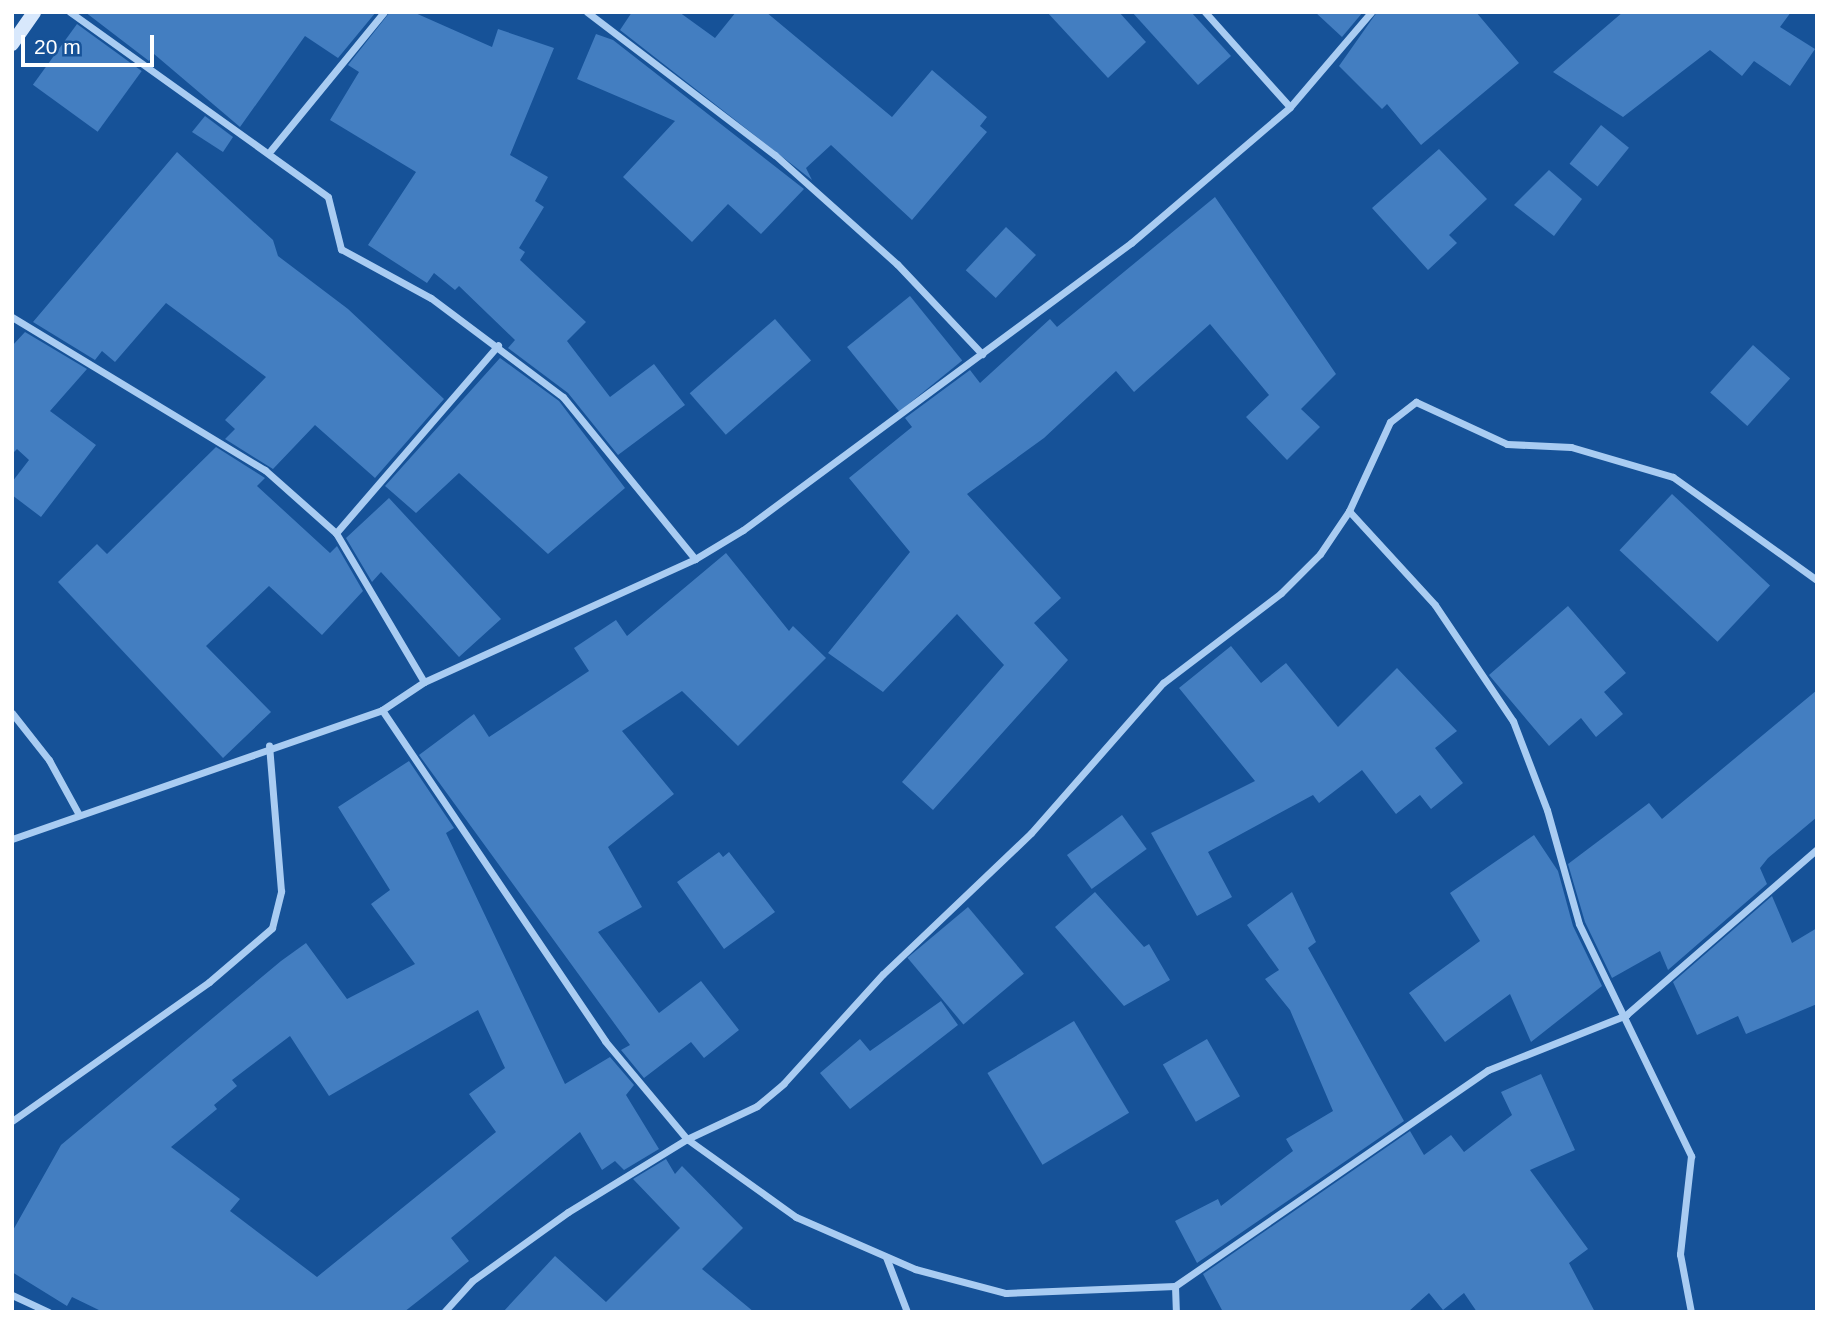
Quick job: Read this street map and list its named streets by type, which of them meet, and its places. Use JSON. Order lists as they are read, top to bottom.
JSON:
{
  "scale_bar": "20 m"
}
